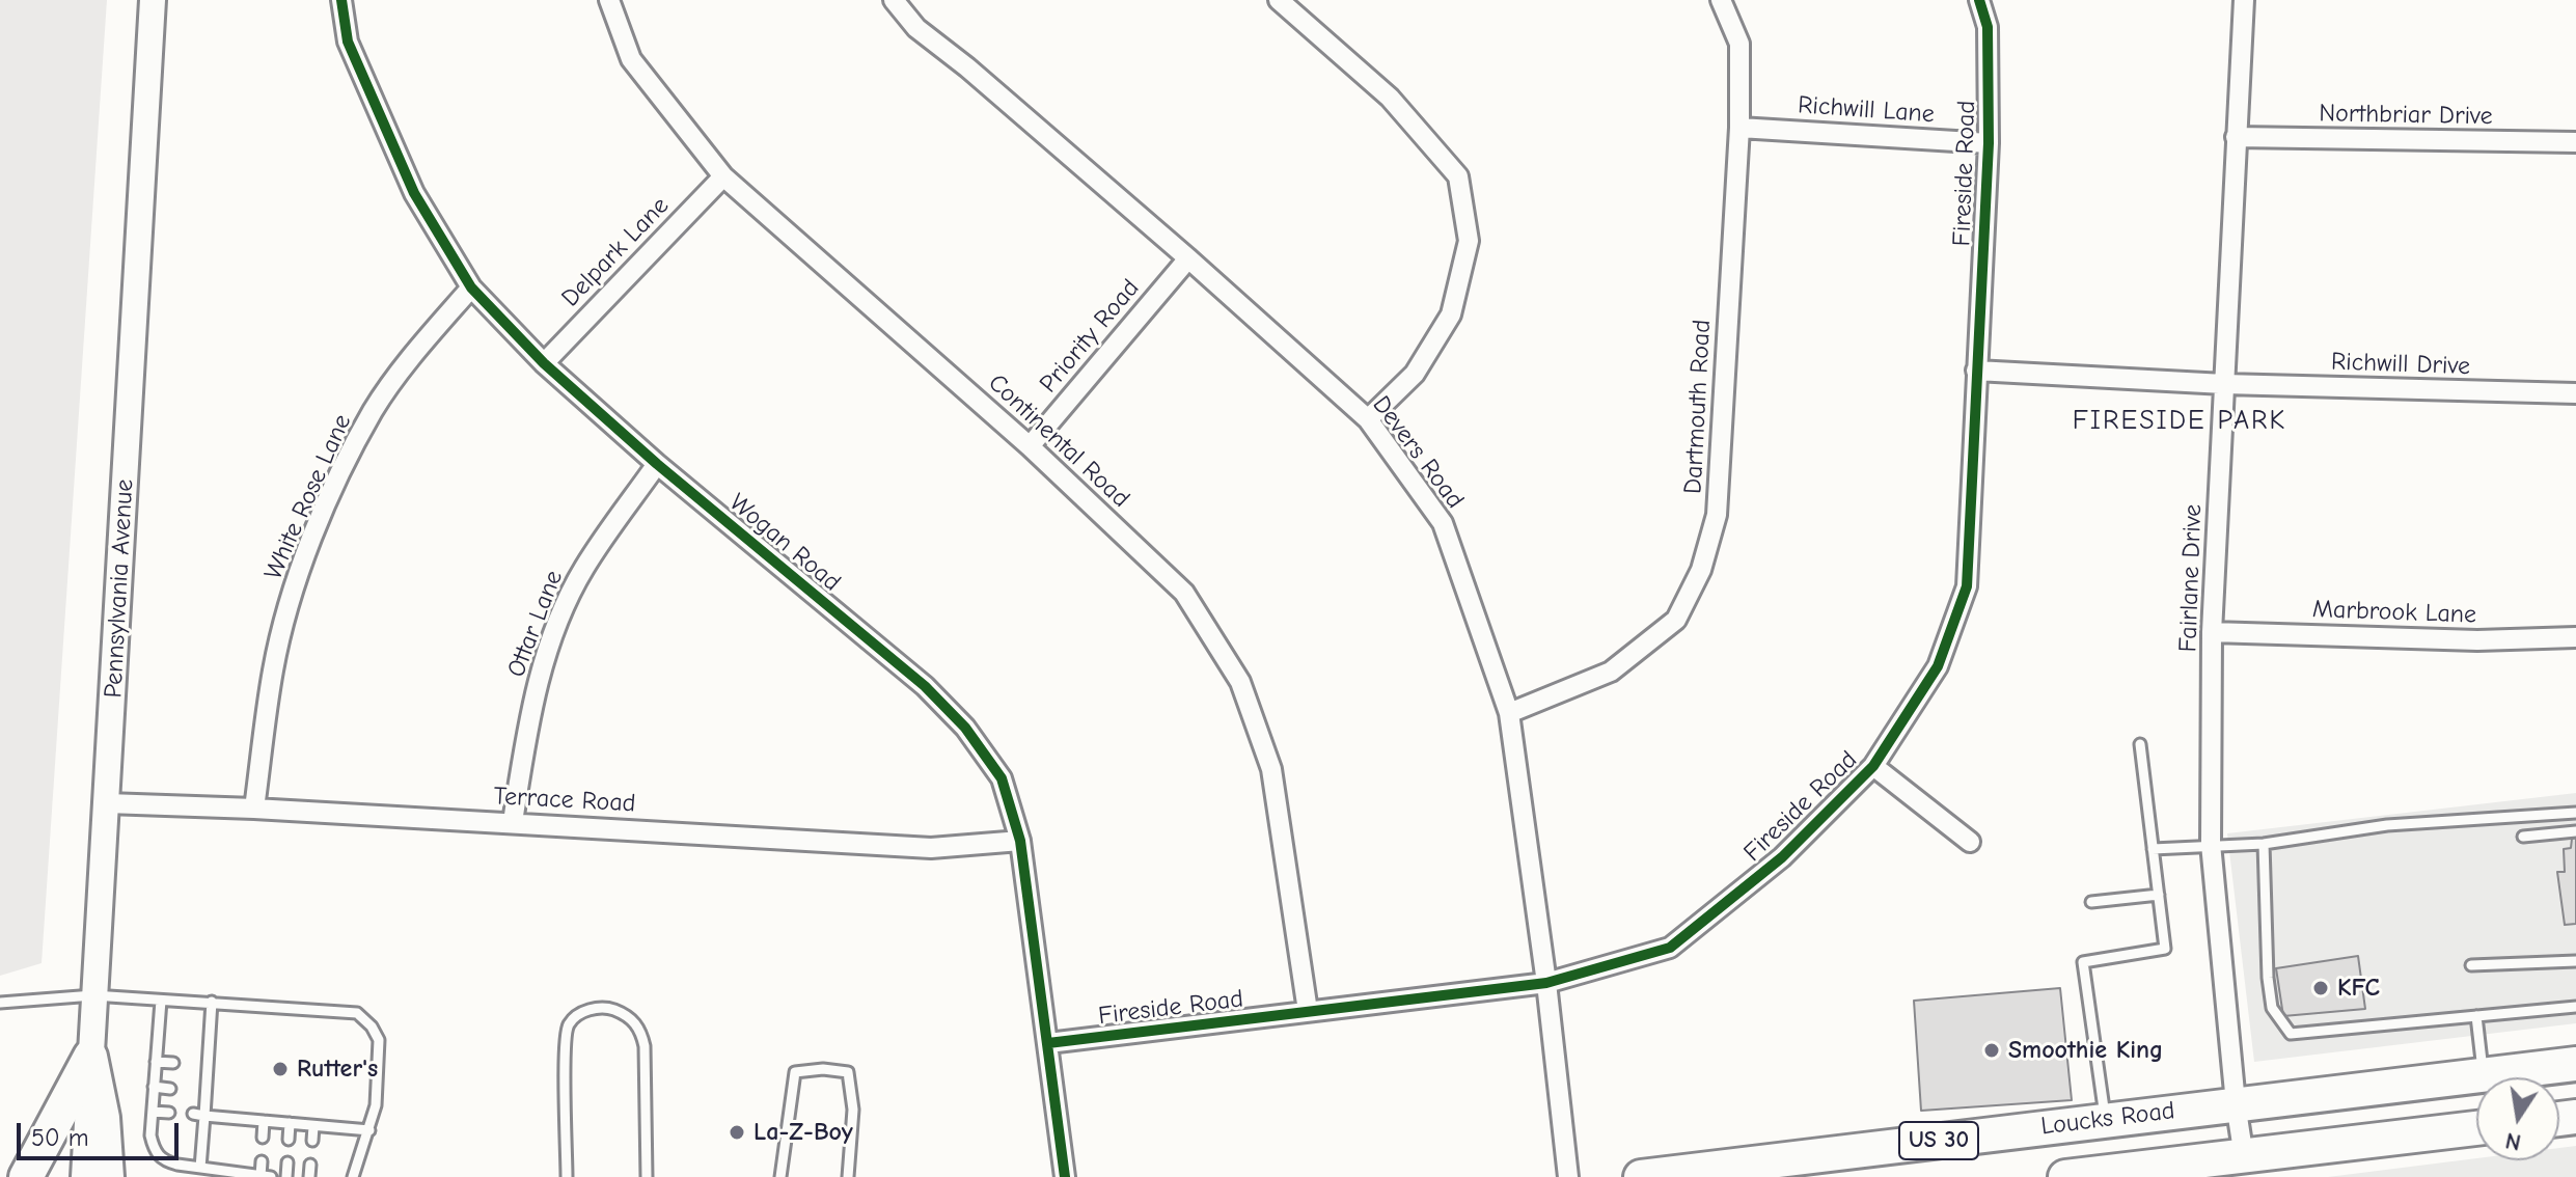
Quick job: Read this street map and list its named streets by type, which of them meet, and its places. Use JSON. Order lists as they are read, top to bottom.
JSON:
{
  "streets": {
    "highway": ["Loucks Road", "US 30"],
    "street": [
      "Richwill Lane",
      "Northbriar Drive",
      "Fireside Road",
      "Delpark Lane",
      "Priority Road",
      "Richwill Drive",
      "Dartmouth Road",
      "Continental Road",
      "Devers Road",
      "White Rose Lane",
      "Wogan Road",
      "Fairlane Drive",
      "Pennsylvania Avenue",
      "Marbrook Lane",
      "Ottar Lane",
      "Terrace Road"
    ]
  },
  "crossings": [
    ["Richwill Lane", "Fireside Road"],
    ["Richwill Lane", "Dartmouth Road"],
    ["Northbriar Drive", "Fairlane Drive"],
    ["Fireside Road", "Continental Road"],
    ["Fireside Road", "Devers Road"],
    ["Fireside Road", "Wogan Road"],
    ["Delpark Lane", "Continental Road"],
    ["Delpark Lane", "Wogan Road"],
    ["Priority Road", "Continental Road"],
    ["Priority Road", "Devers Road"],
    ["Richwill Drive", "Fairlane Drive"],
    ["Dartmouth Road", "Devers Road"],
    ["White Rose Lane", "Wogan Road"],
    ["White Rose Lane", "Terrace Road"],
    ["Wogan Road", "Ottar Lane"],
    ["Wogan Road", "Terrace Road"],
    ["Fairlane Drive", "Marbrook Lane"],
    ["Fairlane Drive", "Loucks Road"],
    ["Pennsylvania Avenue", "Terrace Road"],
    ["Ottar Lane", "Terrace Road"]
  ],
  "districts": ["FIRESIDE PARK"],
  "places": [
    "KFC",
    "Smoothie King",
    "Rutter's",
    "La-Z-Boy"
  ],
  "scale_bar": "50 m",
  "north": "bottom"
}
